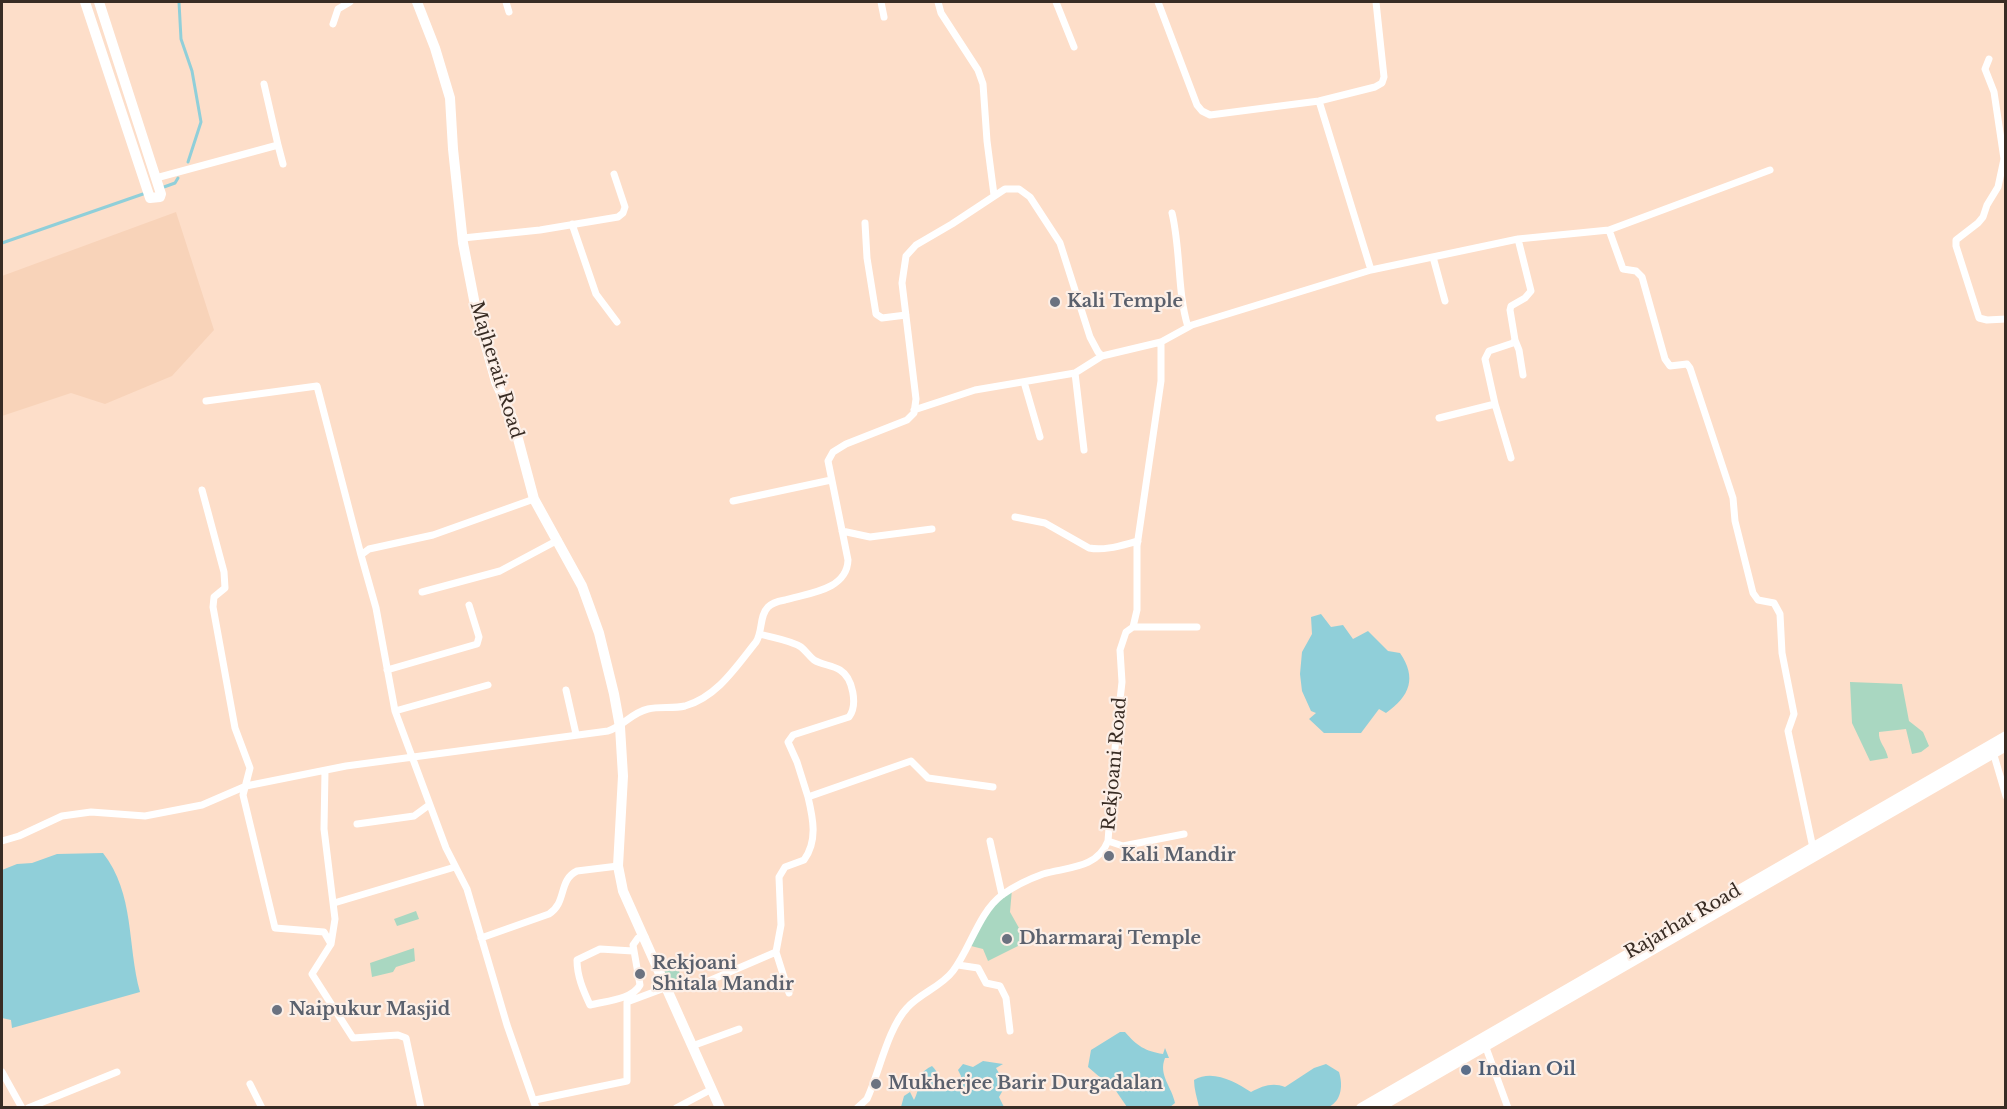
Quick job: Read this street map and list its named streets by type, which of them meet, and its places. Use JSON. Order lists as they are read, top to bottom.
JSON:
{
  "streets": {
    "street": ["Majherait Road", "Rekjoani Road", "Rajarhat Road"]
  },
  "places": [
    "Kali Temple",
    "Kali Mandir",
    "Dharmaraj Temple",
    "Rekjoani Shitala Mandir",
    "Naipukur Masjid",
    "Indian Oil",
    "Mukherjee Barir Durgadalan"
  ]
}
